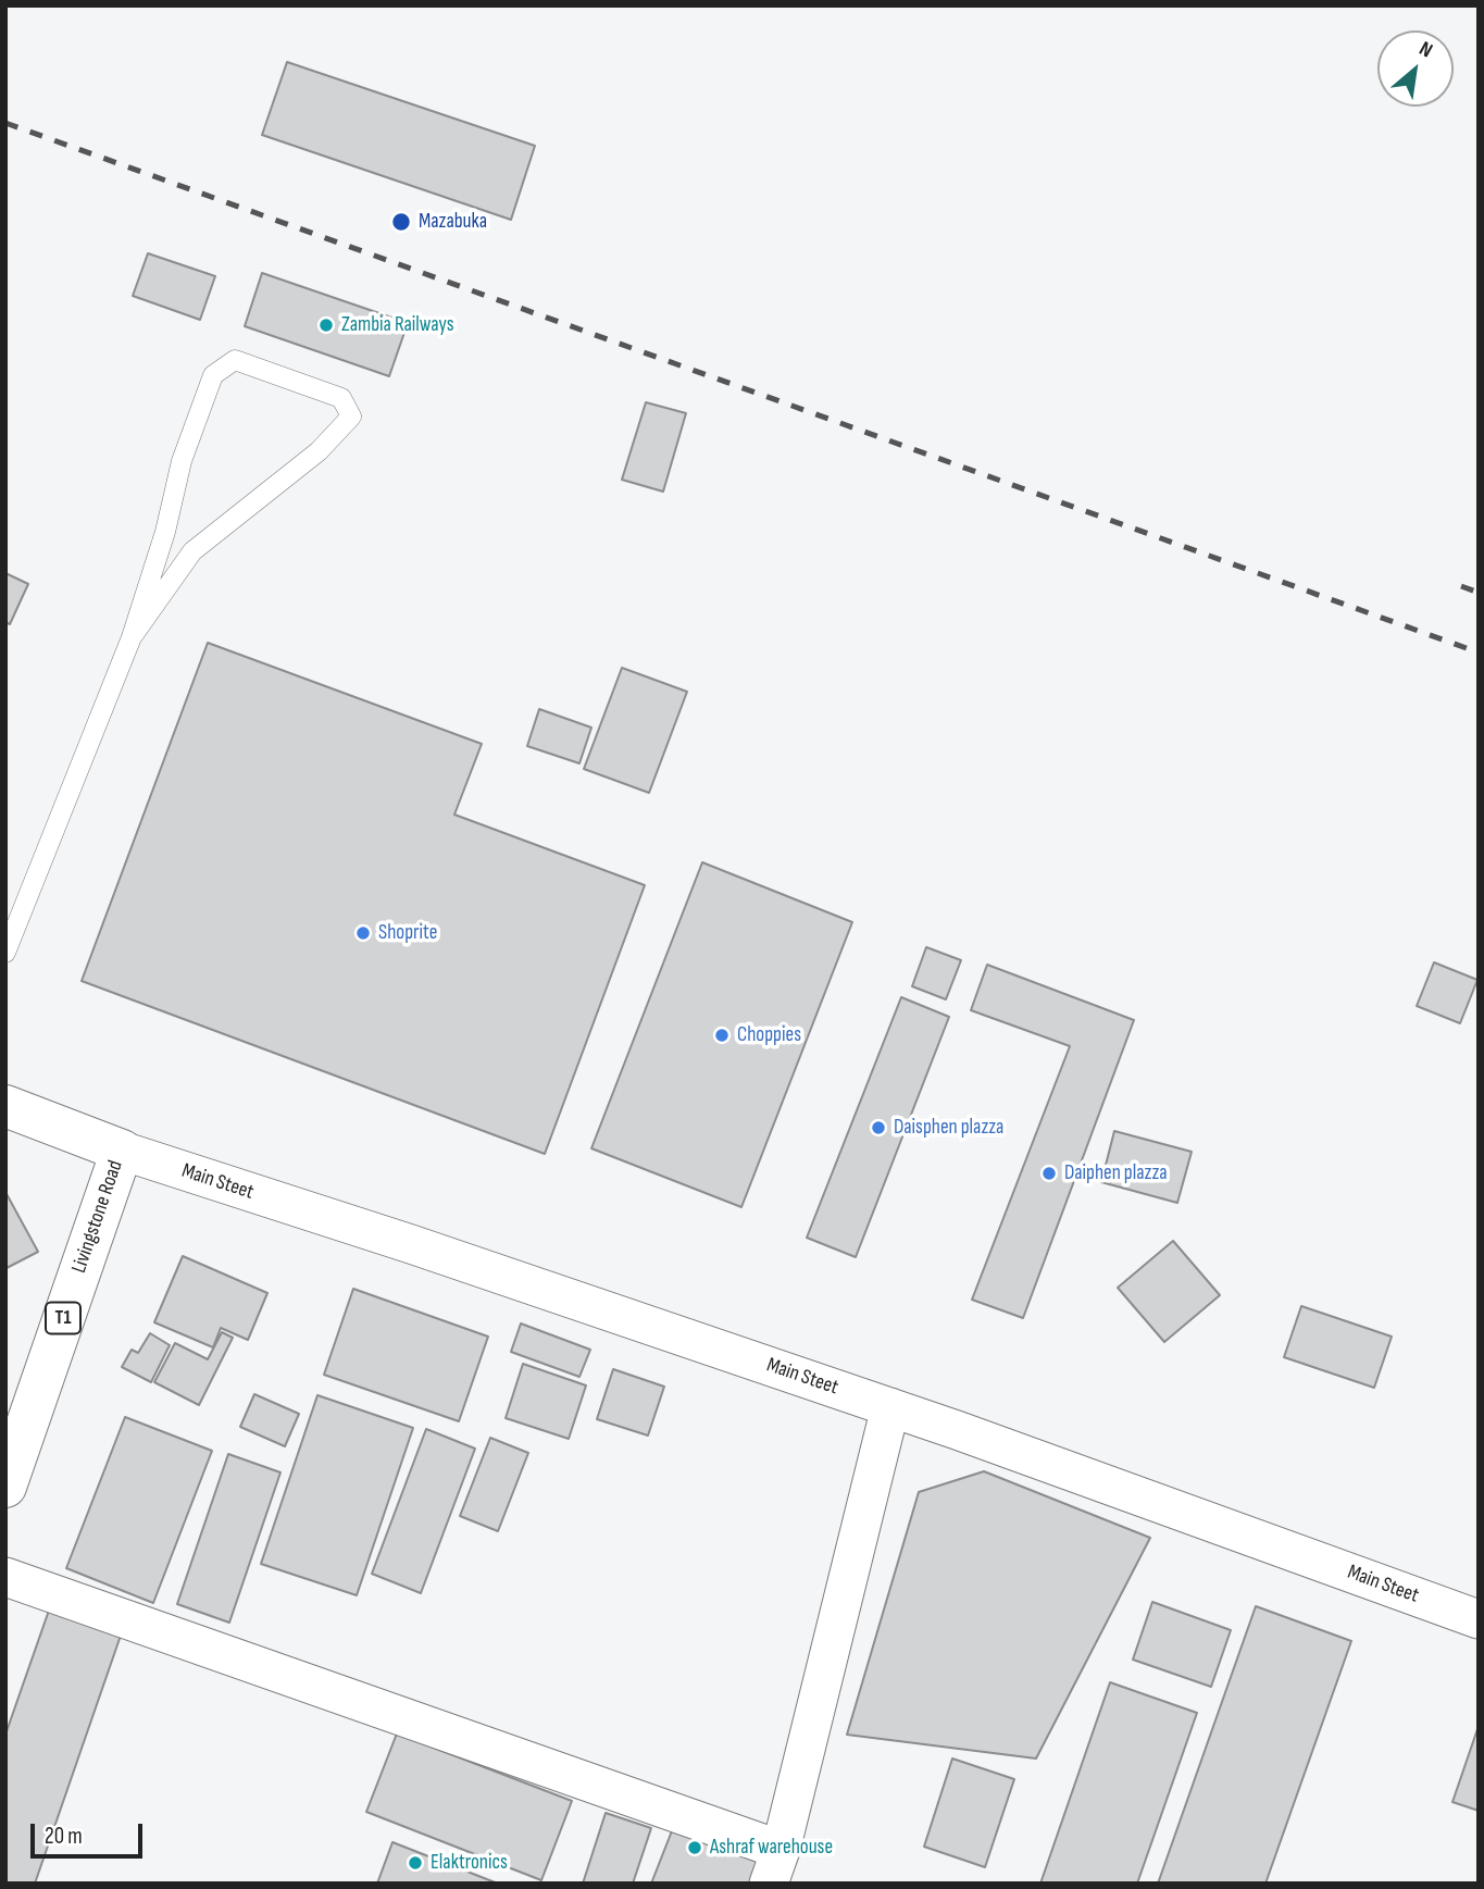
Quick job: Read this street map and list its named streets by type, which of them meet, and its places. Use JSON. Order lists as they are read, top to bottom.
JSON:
{
  "streets": {
    "highway": ["Livingstone Road", "T1"],
    "street": ["Main Steet"]
  },
  "crossings": [
    ["Main Steet", "Livingstone Road"]
  ],
  "places": [
    "Mazabuka",
    "Zambia Railways",
    "Shoprite",
    "Choppies",
    "Daisphen plazza",
    "Daiphen plazza",
    "Ashraf warehouse",
    "Elaktronics"
  ],
  "scale_bar": "20 m",
  "north": "top right"
}
